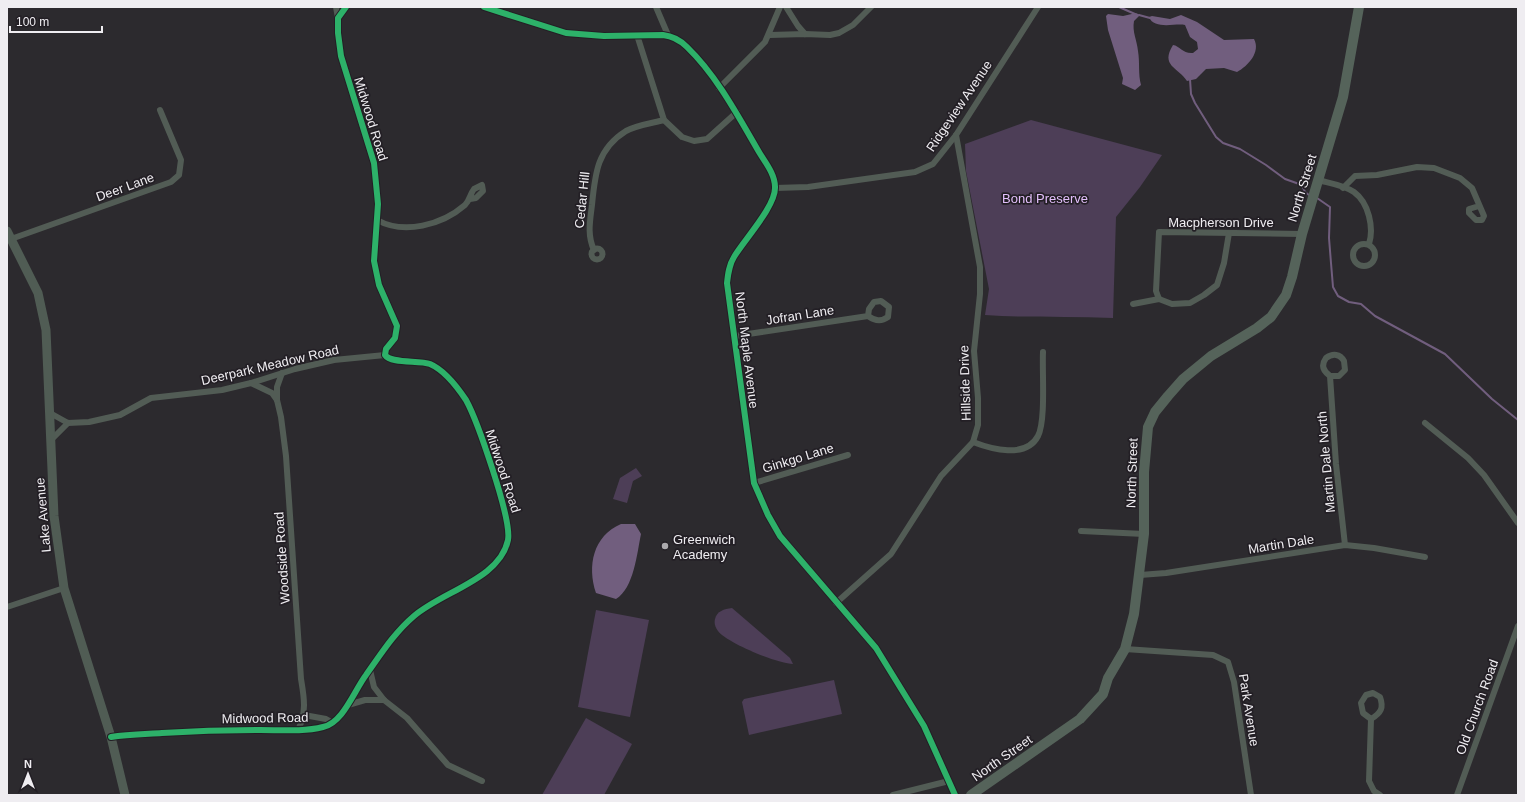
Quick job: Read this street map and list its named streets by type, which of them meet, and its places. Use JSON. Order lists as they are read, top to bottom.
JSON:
{
  "streets": {
    "main road": ["North Street", "Lake Avenue"],
    "street": [
      "Ridgeview Avenue",
      "Midwood Road",
      "Deer Lane",
      "Cedar Hill",
      "Macpherson Drive",
      "Jofran Lane",
      "North Maple Avenue",
      "Deerpark Meadow Road",
      "Hillside Drive",
      "Ginkgo Lane",
      "Martin Dale North",
      "Martin Dale",
      "Woodside Road",
      "Old Church Road",
      "Park Avenue"
    ]
  },
  "crossings": [
    ["Ridgeview Avenue", "North Maple Avenue"],
    ["Ridgeview Avenue", "Hillside Drive"],
    ["Midwood Road", "Deerpark Meadow Road"],
    ["Midwood Road", "Lake Avenue"],
    ["Midwood Road", "Woodside Road"],
    ["Deer Lane", "Lake Avenue"],
    ["North Street", "Macpherson Drive"],
    ["North Street", "Martin Dale"],
    ["North Street", "Park Avenue"],
    ["Jofran Lane", "North Maple Avenue"],
    ["North Maple Avenue", "Hillside Drive"],
    ["North Maple Avenue", "Ginkgo Lane"],
    ["Deerpark Meadow Road", "Woodside Road"],
    ["Martin Dale North", "Martin Dale"]
  ],
  "parks": ["Bond Preserve"],
  "places": ["Greenwich Academy"],
  "scale_bar": "100 m",
  "north": "top"
}
